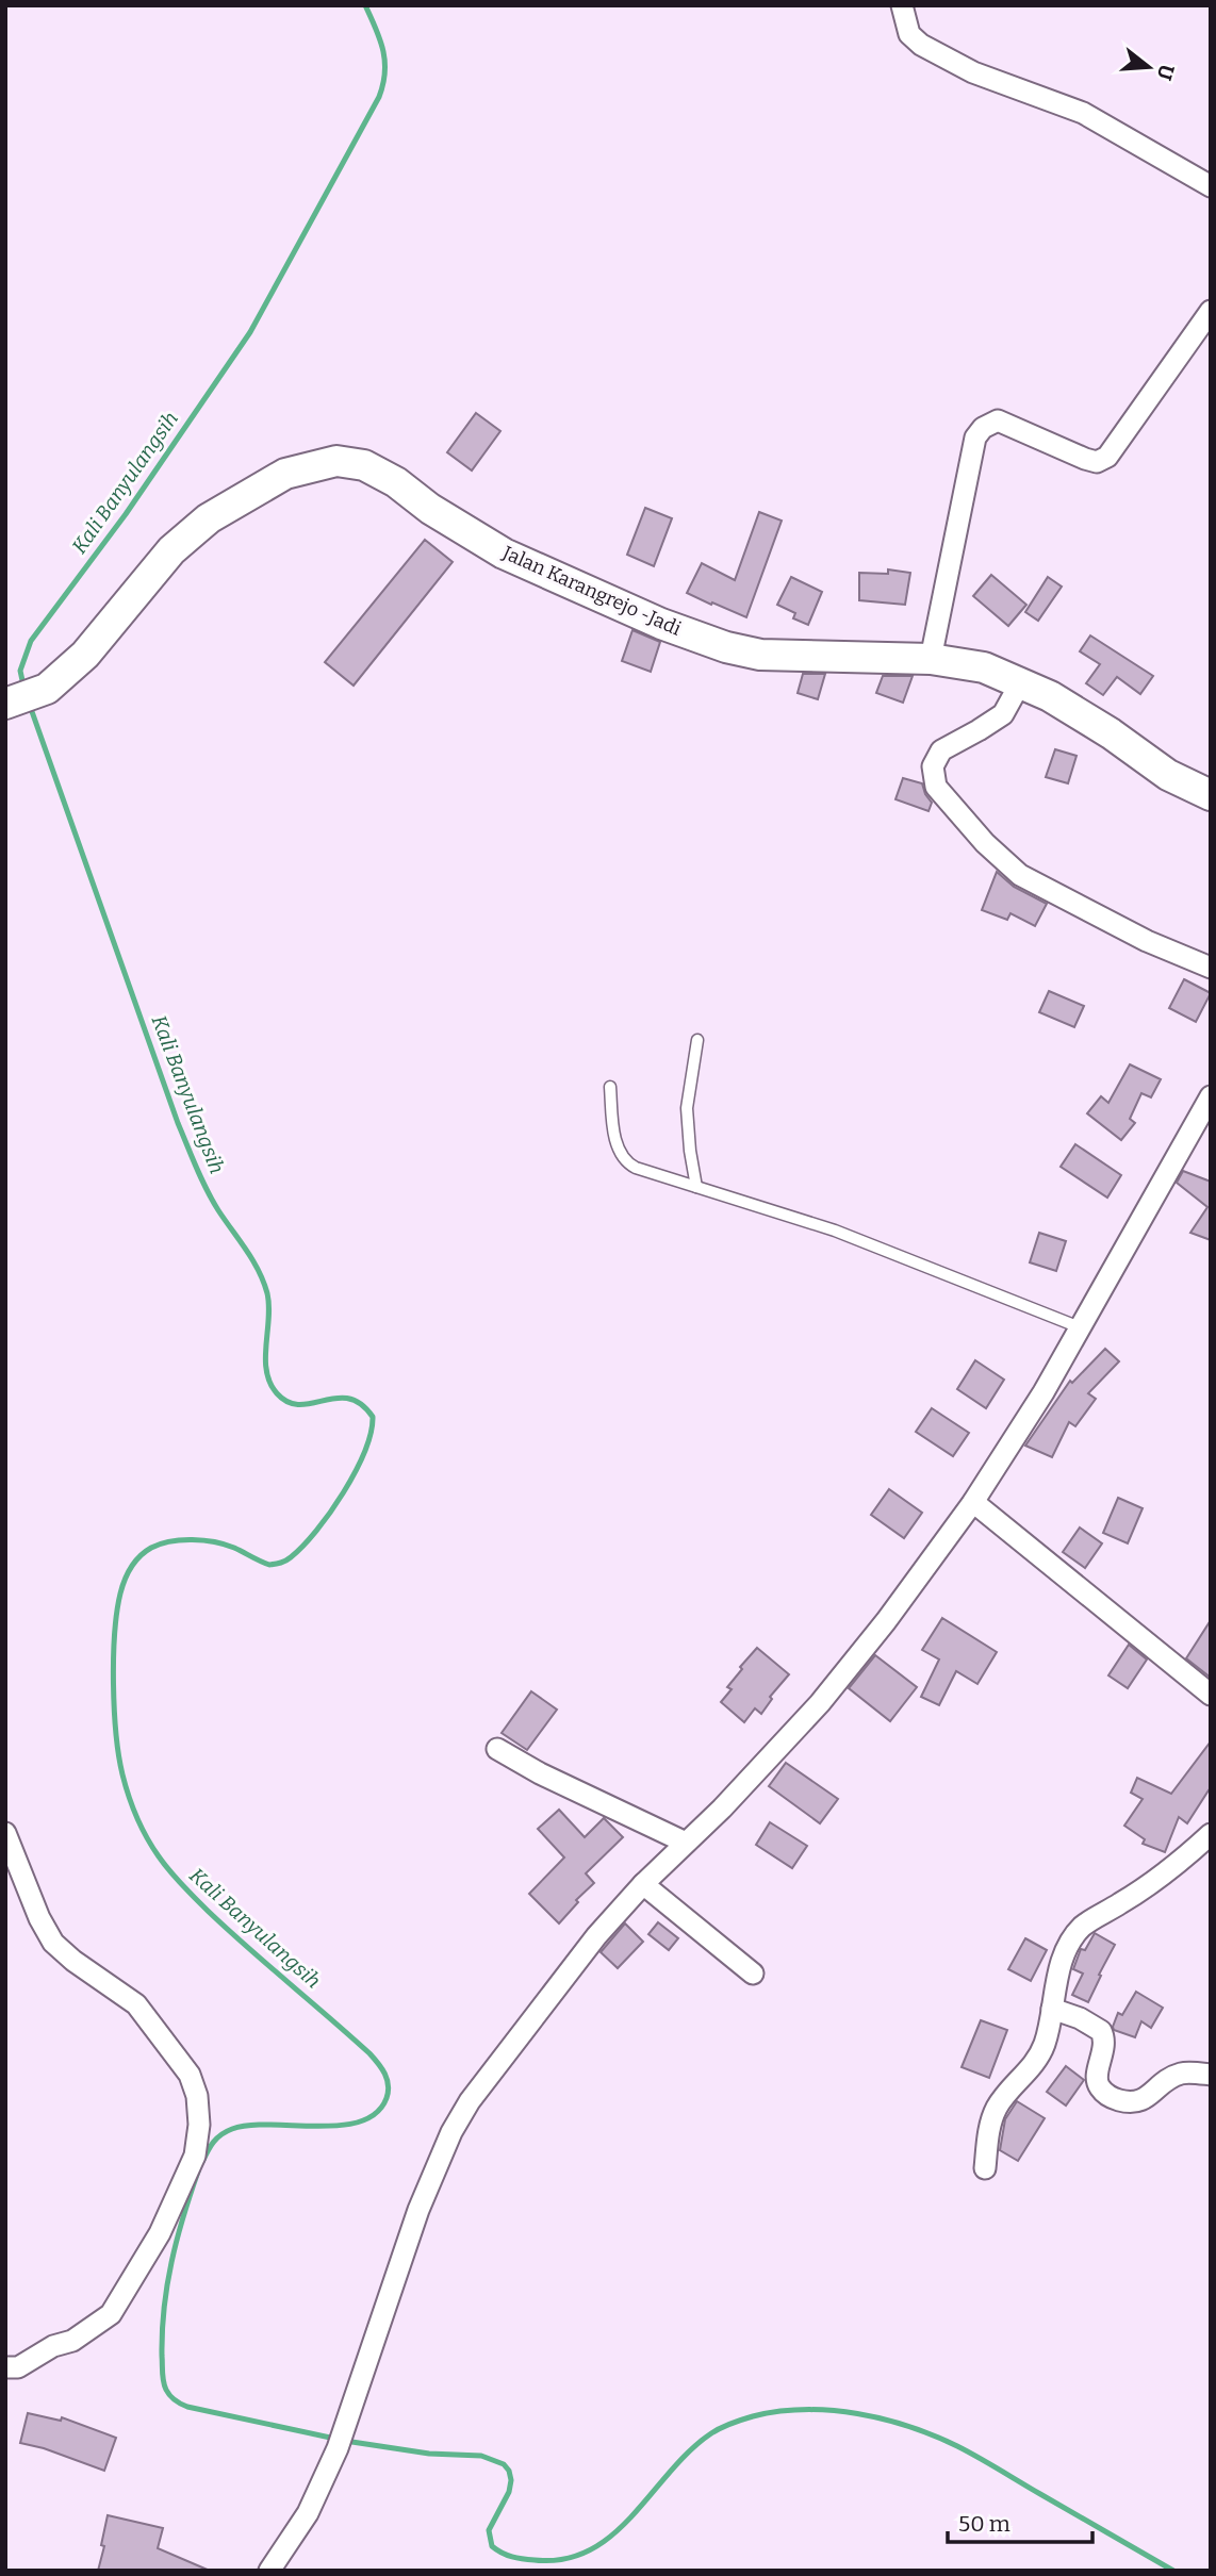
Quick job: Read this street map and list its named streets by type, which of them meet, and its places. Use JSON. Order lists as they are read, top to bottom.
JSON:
{
  "streets": {
    "street": ["Jalan Karangrejo -Jadi"]
  },
  "water": ["Kali Banyulangsih"],
  "scale_bar": "50 m",
  "north": "right"
}
